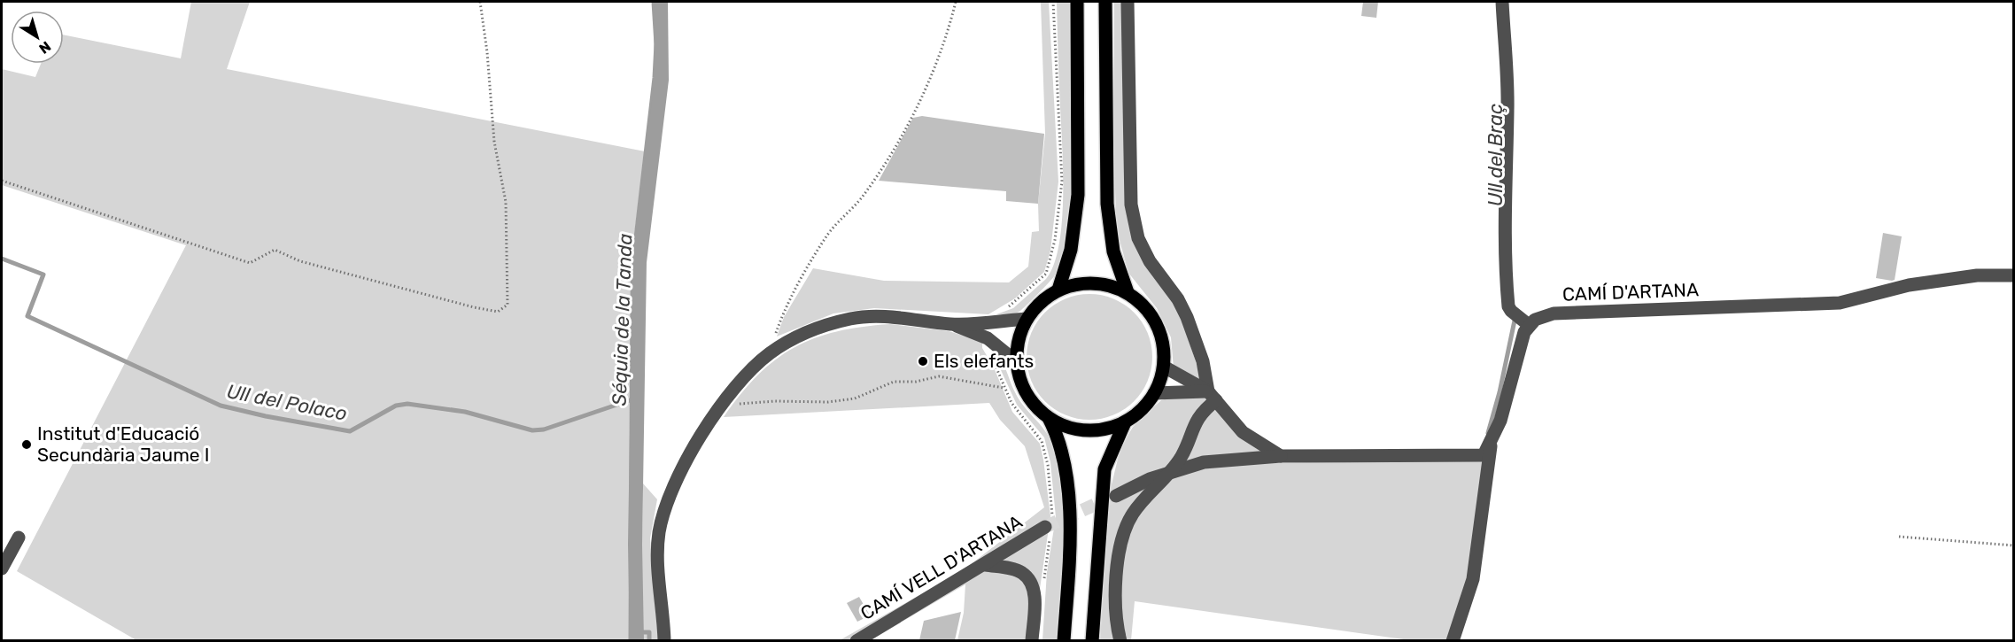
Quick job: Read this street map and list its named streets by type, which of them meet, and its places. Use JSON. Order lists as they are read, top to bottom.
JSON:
{
  "streets": {
    "street": ["CAMÍ D'ARTANA", "CAMÍ VELL D'ARTANA"]
  },
  "water": ["Ull del Braç", "Séquia de la Tanda", "Ull del Polaco"],
  "places": ["Els elefants", "Institut d'Educació Secundària Jaume I"],
  "north": "bottom right"
}
